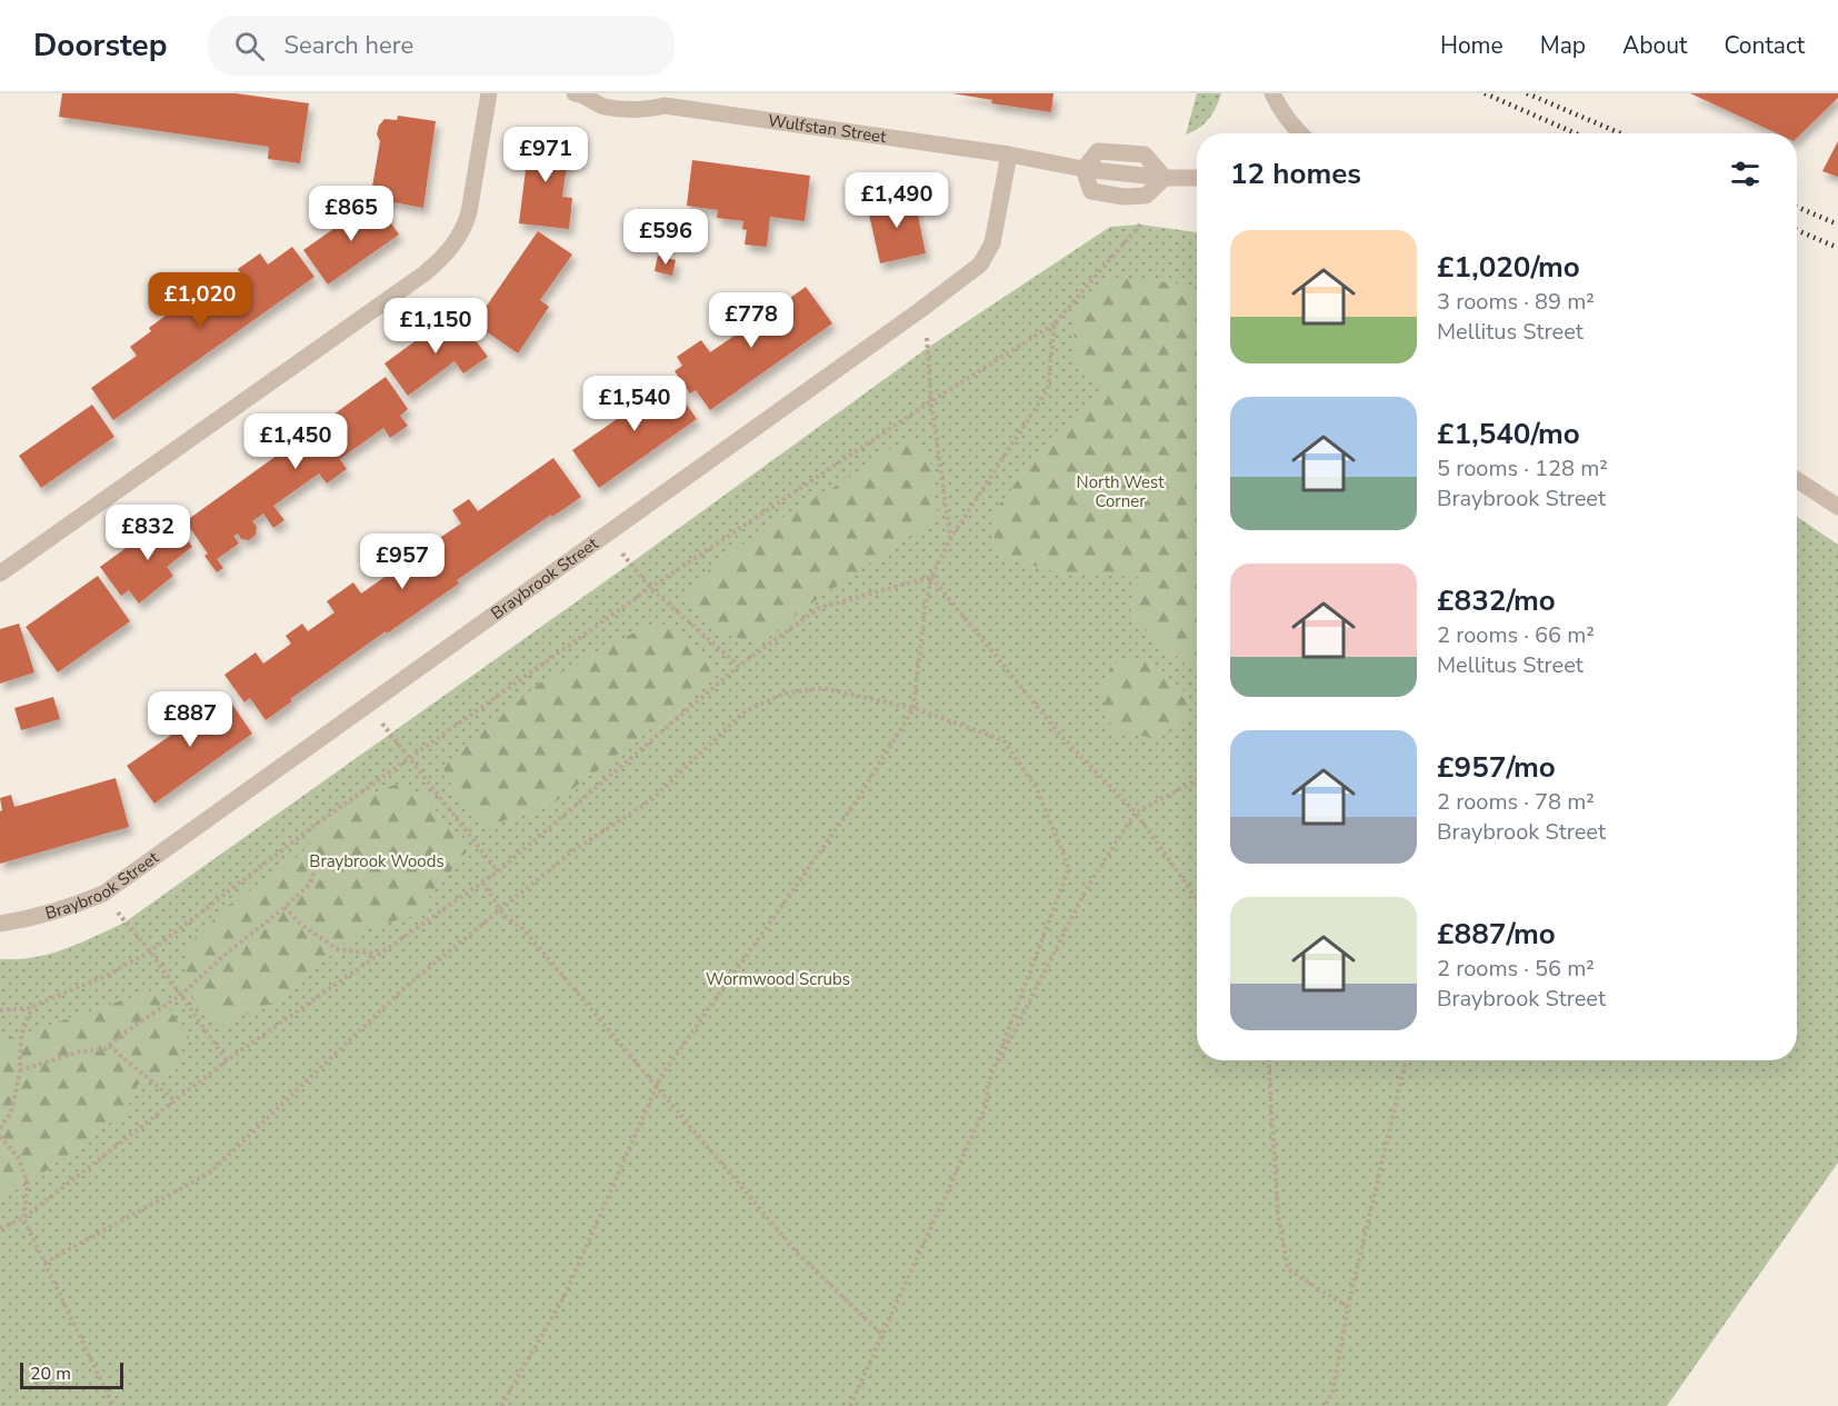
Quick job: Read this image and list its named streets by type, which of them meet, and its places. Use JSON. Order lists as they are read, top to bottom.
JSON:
{
  "streets": {
    "street": ["Wulfstan Street", "Braybrook Street"]
  },
  "crossings": [
    ["Wulfstan Street", "Braybrook Street"]
  ],
  "parks": ["North West Corner", "Braybrook Woods", "Wormwood Scrubs"],
  "scale_bar": "20 m",
  "page": {
    "header": "Doorstep",
    "search": "Search here",
    "nav": [
      "Home",
      "Map",
      "About",
      "Contact"
    ],
    "price": [
      "£971",
      "£1,490",
      "£865",
      "£596",
      "£1,020",
      "£778",
      "£1,150",
      "£1,540",
      "£1,450",
      "£832",
      "£957",
      "£887"
    ],
    "heading": "12 homes",
    "list": [
      {
        "name": "£1,020/mo",
        "note": "3 rooms · 89 m² · Mellitus Street"
      },
      {
        "name": "£1,540/mo",
        "note": "5 rooms · 128 m² · Braybrook Street"
      },
      {
        "name": "£832/mo",
        "note": "2 rooms · 66 m² · Mellitus Street"
      },
      {
        "name": "£957/mo",
        "note": "2 rooms · 78 m² · Braybrook Street"
      },
      {
        "name": "£887/mo",
        "note": "2 rooms · 56 m² · Braybrook Street"
      }
    ],
    "scale": "20 m"
  }
}
